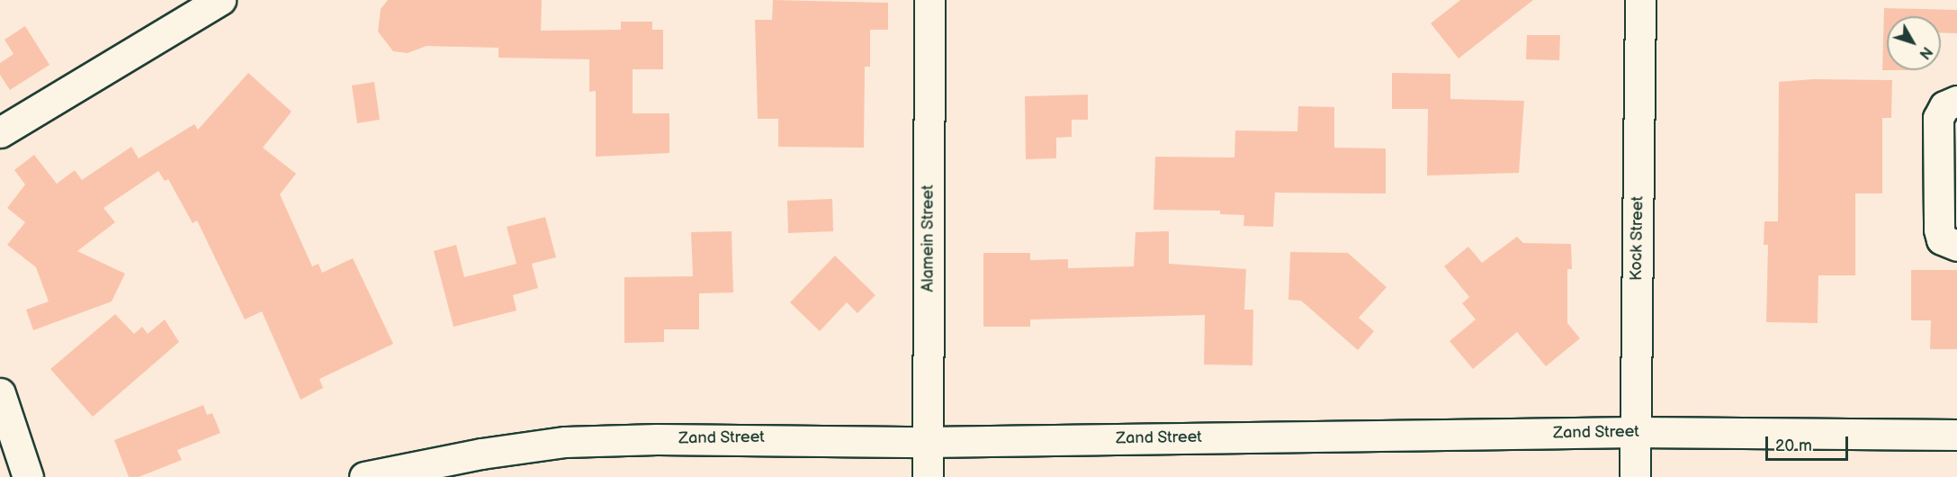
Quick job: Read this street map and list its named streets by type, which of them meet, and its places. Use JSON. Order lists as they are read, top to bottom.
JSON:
{
  "streets": {
    "street": ["Alamein Street", "Kock Street", "Zand Street"]
  },
  "crossings": [
    ["Alamein Street", "Zand Street"],
    ["Kock Street", "Zand Street"]
  ],
  "scale_bar": "20 m",
  "north": "bottom right"
}
